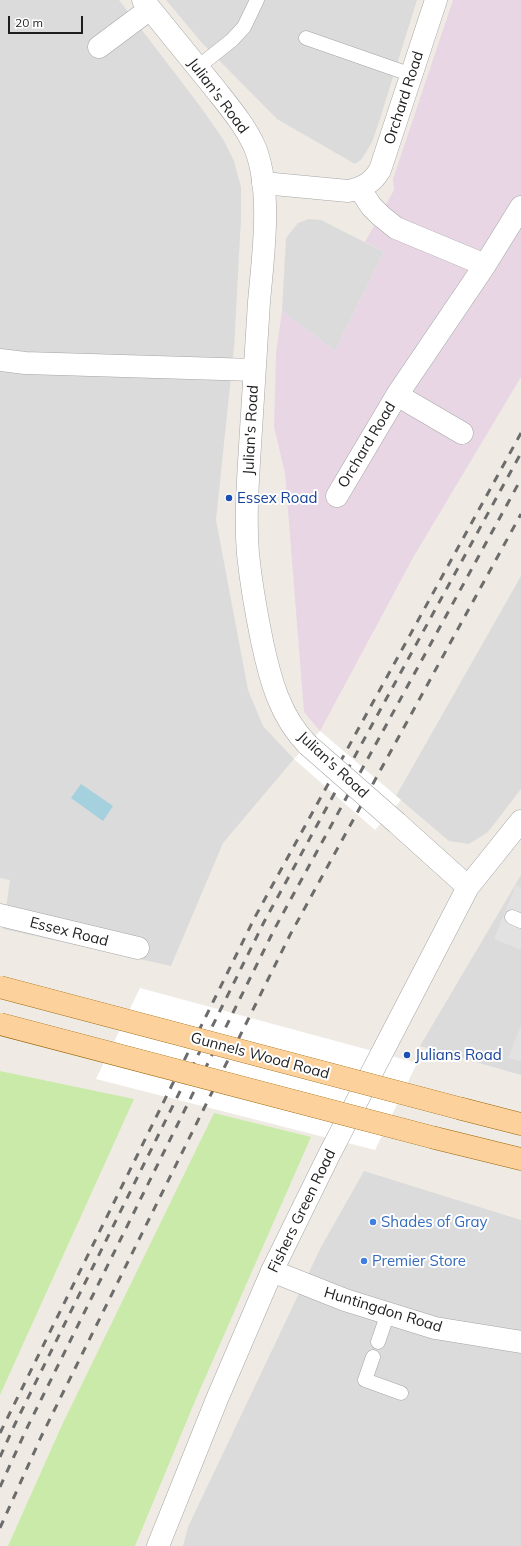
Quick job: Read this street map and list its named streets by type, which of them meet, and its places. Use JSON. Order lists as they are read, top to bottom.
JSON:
{
  "streets": {
    "main road": ["Gunnels Wood Road"],
    "street": [
      "Julian's Road",
      "Orchard Road",
      "Essex Road",
      "Fishers Green Road",
      "Huntingdon Road"
    ]
  },
  "crossings": [
    ["Julian's Road", "Fishers Green Road"],
    ["Fishers Green Road", "Huntingdon Road"]
  ],
  "places": [
    "Essex Road",
    "Julians Road",
    "Shades of Gray",
    "Premier Store"
  ],
  "scale_bar": "20 m"
}
